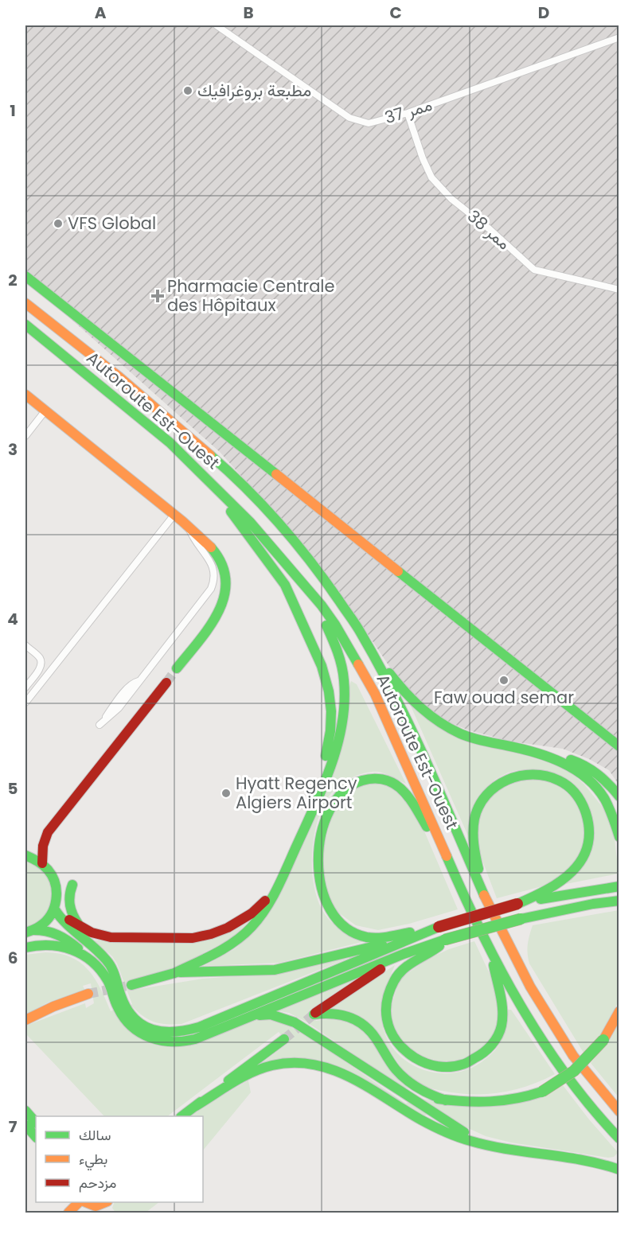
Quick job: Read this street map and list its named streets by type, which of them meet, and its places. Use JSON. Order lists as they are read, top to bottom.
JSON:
{
  "streets": {
    "main road": ["Autoroute Est-Ouest"],
    "street": ["ممر 37", "ممر 38"]
  },
  "crossings": [
    ["ممر 37", "ممر 38"]
  ],
  "places": {
    "other": [
      "مطبعة بروغرافيك",
      "VFS Global",
      "Faw ouad semar",
      "Hyatt Regency Algiers Airport"
    ],
    "health": ["Pharmacie Centrale des Hôpitaux"]
  },
  "legend": ["سالك", "بطيء", "مزدحم"],
  "grid": {
    "columns": [
      "A",
      "B",
      "C",
      "D"
    ],
    "rows": [
      "1",
      "2",
      "3",
      "4",
      "5",
      "6",
      "7"
    ]
  }
}
